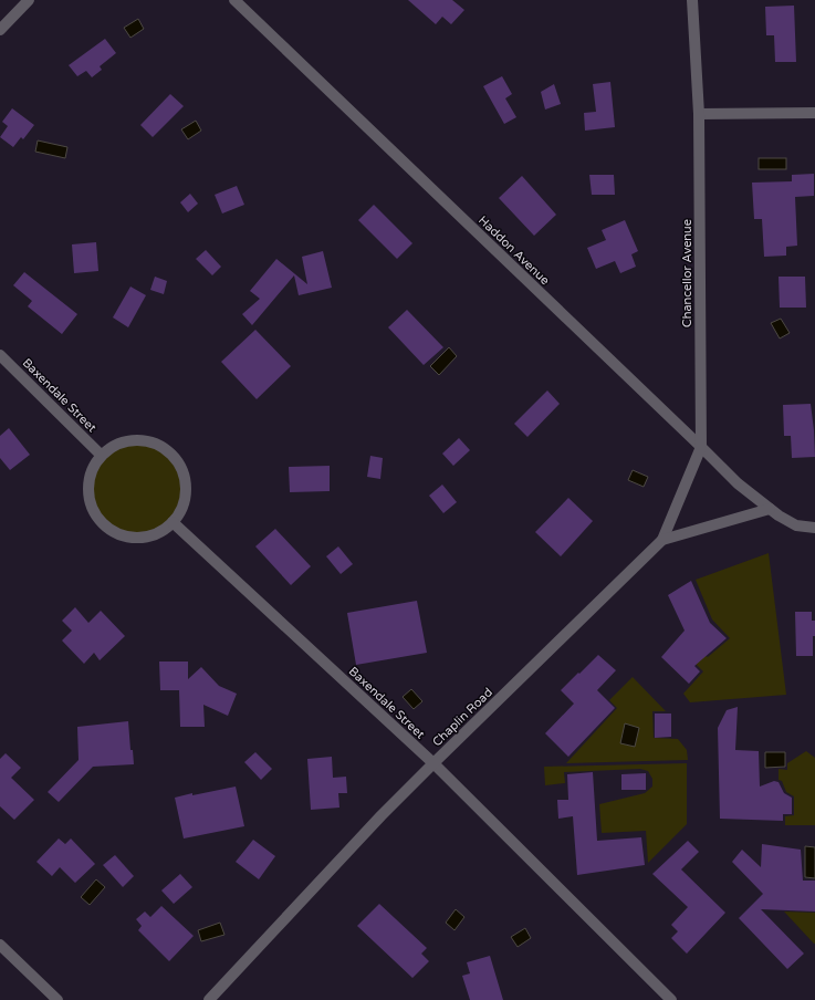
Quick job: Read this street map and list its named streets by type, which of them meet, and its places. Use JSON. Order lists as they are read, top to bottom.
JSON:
{
  "streets": {
    "street": [
      "Haddon Avenue",
      "Chancellor Avenue",
      "Baxendale Street",
      "Chaplin Road"
    ]
  },
  "crossings": [
    ["Haddon Avenue", "Chancellor Avenue"],
    ["Haddon Avenue", "Chaplin Road"],
    ["Chancellor Avenue", "Chaplin Road"],
    ["Baxendale Street", "Chaplin Road"]
  ]
}
